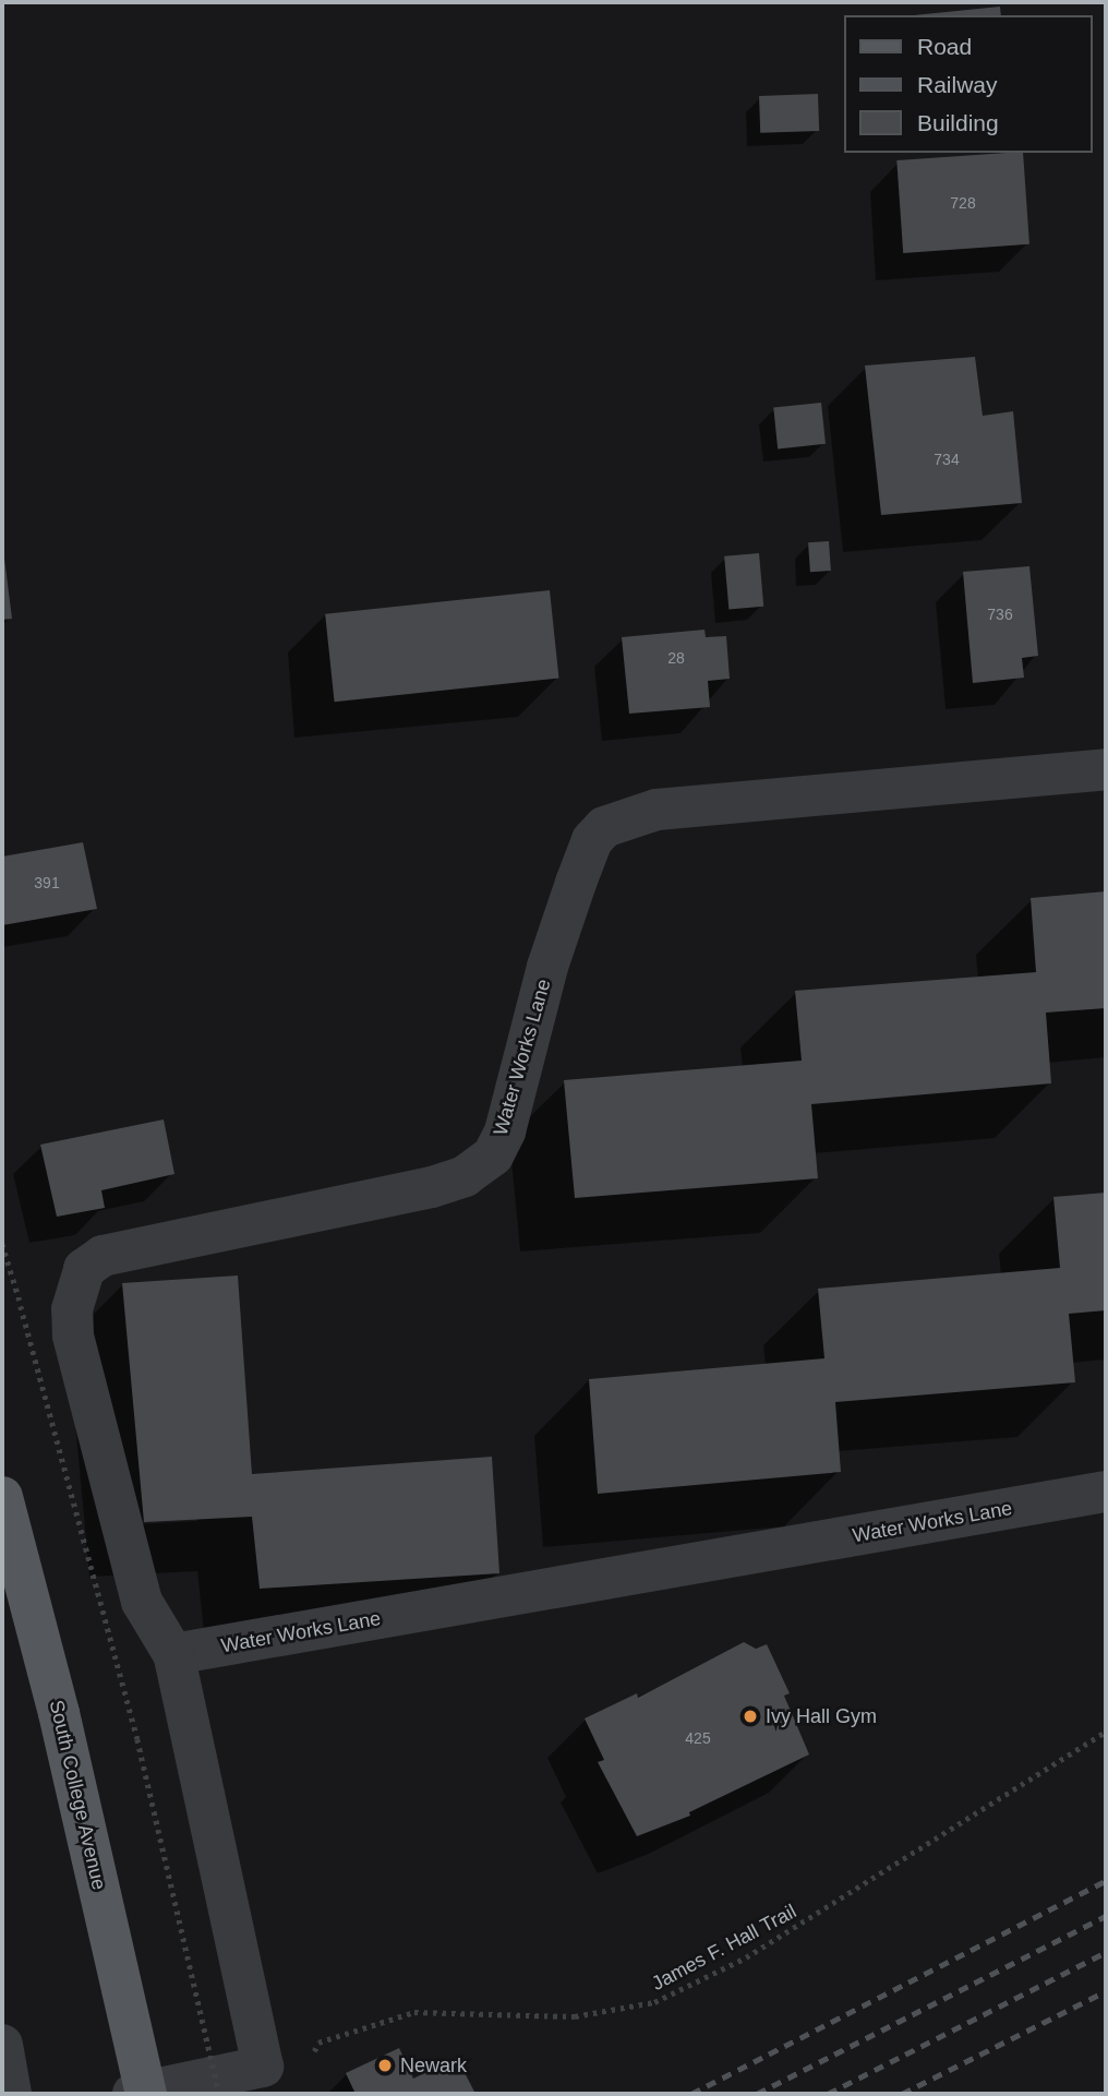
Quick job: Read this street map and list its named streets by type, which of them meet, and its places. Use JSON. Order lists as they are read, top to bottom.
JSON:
{
  "streets": {
    "main road": ["South College Avenue"],
    "street": ["Water Works Lane"],
    "path": ["James F. Hall Trail"]
  },
  "places": ["Ivy Hall Gym", "Newark"],
  "house_numbers": [
    "728",
    "734",
    "736",
    "28",
    "391",
    "425"
  ],
  "legend": ["Road", "Railway", "Building"]
}
